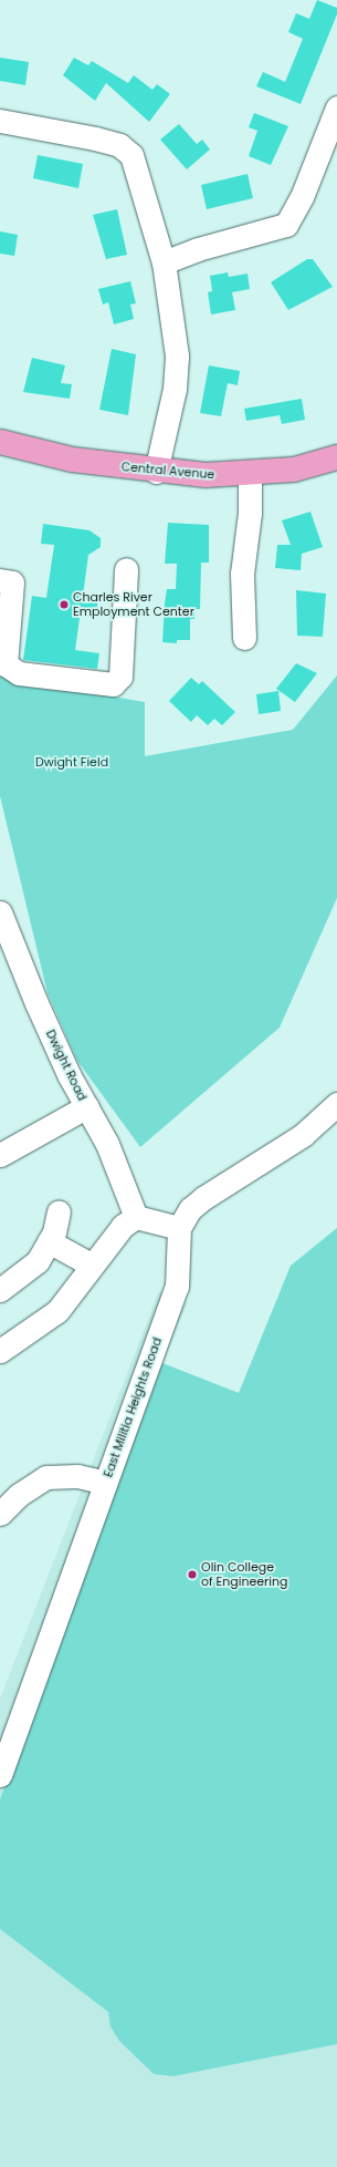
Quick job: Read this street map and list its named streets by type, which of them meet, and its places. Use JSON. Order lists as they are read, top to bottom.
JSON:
{
  "streets": {
    "main road": ["Central Avenue"],
    "street": ["Dwight Road", "East Militia Heights Road"]
  },
  "parks": ["Dwight Field"],
  "places": ["Charles River Employment Center", "Olin College of Engineering"]
}
